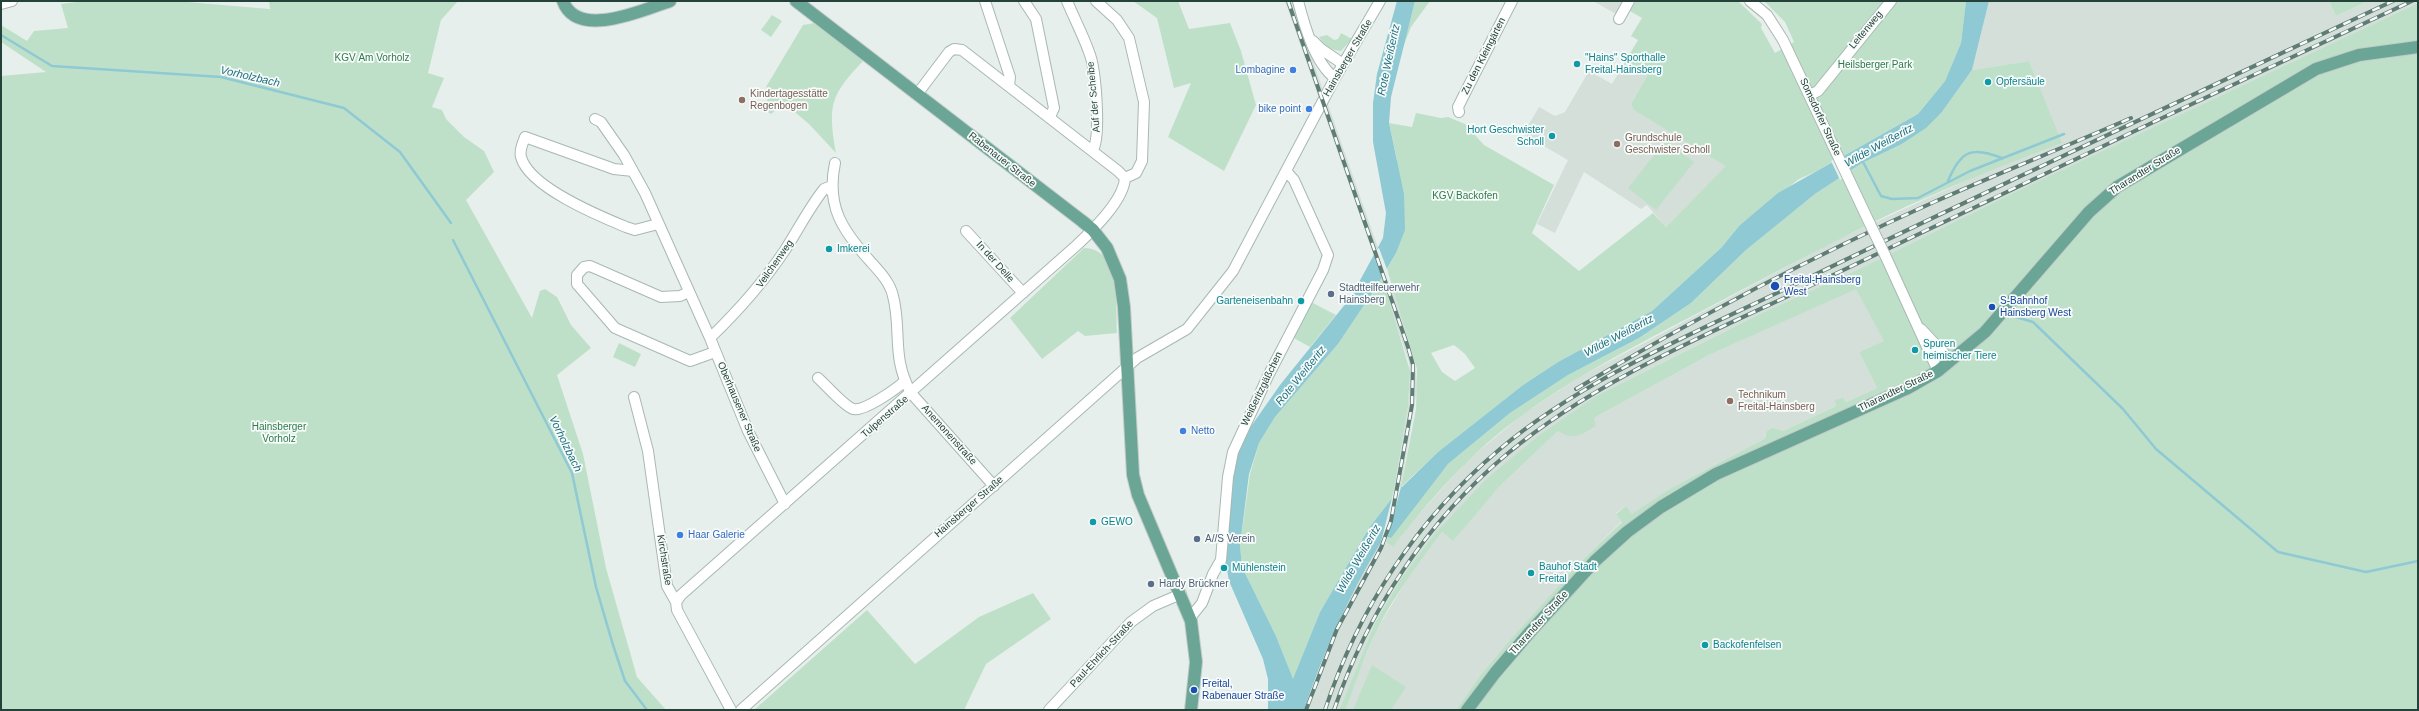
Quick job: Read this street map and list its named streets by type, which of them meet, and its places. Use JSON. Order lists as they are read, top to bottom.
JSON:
{
  "streets": {
    "main road": ["Rabenauer Straße", "Tharandter Straße"],
    "street": [
      "Leitenweg",
      "Zu den Kleingärten",
      "Hainsberger Straße",
      "Auf der Scheibe",
      "Somsdorfer Straße",
      "In der Delle",
      "Veilchenweg",
      "Weißeritzgäßchen",
      "Oberhausener Straße",
      "Tulpenstraße",
      "Anemonenstraße",
      "Kirchstraße",
      "Paul-Ehrlich-Straße"
    ]
  },
  "crossings": [
    ["Leitenweg", "Somsdorfer Straße"],
    ["Hainsberger Straße", "Rabenauer Straße"],
    ["Hainsberger Straße", "Weißeritzgäßchen"],
    ["Hainsberger Straße", "Anemonenstraße"],
    ["Auf der Scheibe", "Rabenauer Straße"],
    ["Somsdorfer Straße", "Tharandter Straße"],
    ["Rabenauer Straße", "Weißeritzgäßchen"],
    ["Rabenauer Straße", "Tulpenstraße"],
    ["Rabenauer Straße", "Paul-Ehrlich-Straße"],
    ["In der Delle", "Tulpenstraße"],
    ["Veilchenweg", "Oberhausener Straße"],
    ["Veilchenweg", "Anemonenstraße"],
    ["Oberhausener Straße", "Tulpenstraße"],
    ["Tulpenstraße", "Anemonenstraße"],
    ["Tulpenstraße", "Kirchstraße"]
  ],
  "water": ["Rote Weißeritz", "Vorholzbach", "Wilde Weißeritz"],
  "parks": [
    "KGV Am Vorholz",
    "Heilsberger Park",
    "KGV Backofen",
    "Hainsberger Vorholz"
  ],
  "places": [
    "\"Hains\" Sporthalle Freital-Hainsberg",
    "Lombagine",
    "Opfersäule",
    "Kindertagesstätte Regenbogen",
    "bike point",
    "Hort Geschwister Scholl",
    "Grundschule Geschwister Scholl",
    "Imkerei",
    "Freital-Hainsberg West",
    "Stadtteilfeuerwehr Hainsberg",
    "Garteneisenbahn",
    "S-Bahnhof Hainsberg West",
    "Spuren heimischer Tiere",
    "Technikum Freital-Hainsberg",
    "Netto",
    "GEWO",
    "Haar Galerie",
    "A//S Verein",
    "Mühlenstein",
    "Bauhof Stadt Freital",
    "Hardy Brückner",
    "Backofenfelsen",
    "Freital, Rabenauer Straße"
  ]
}
